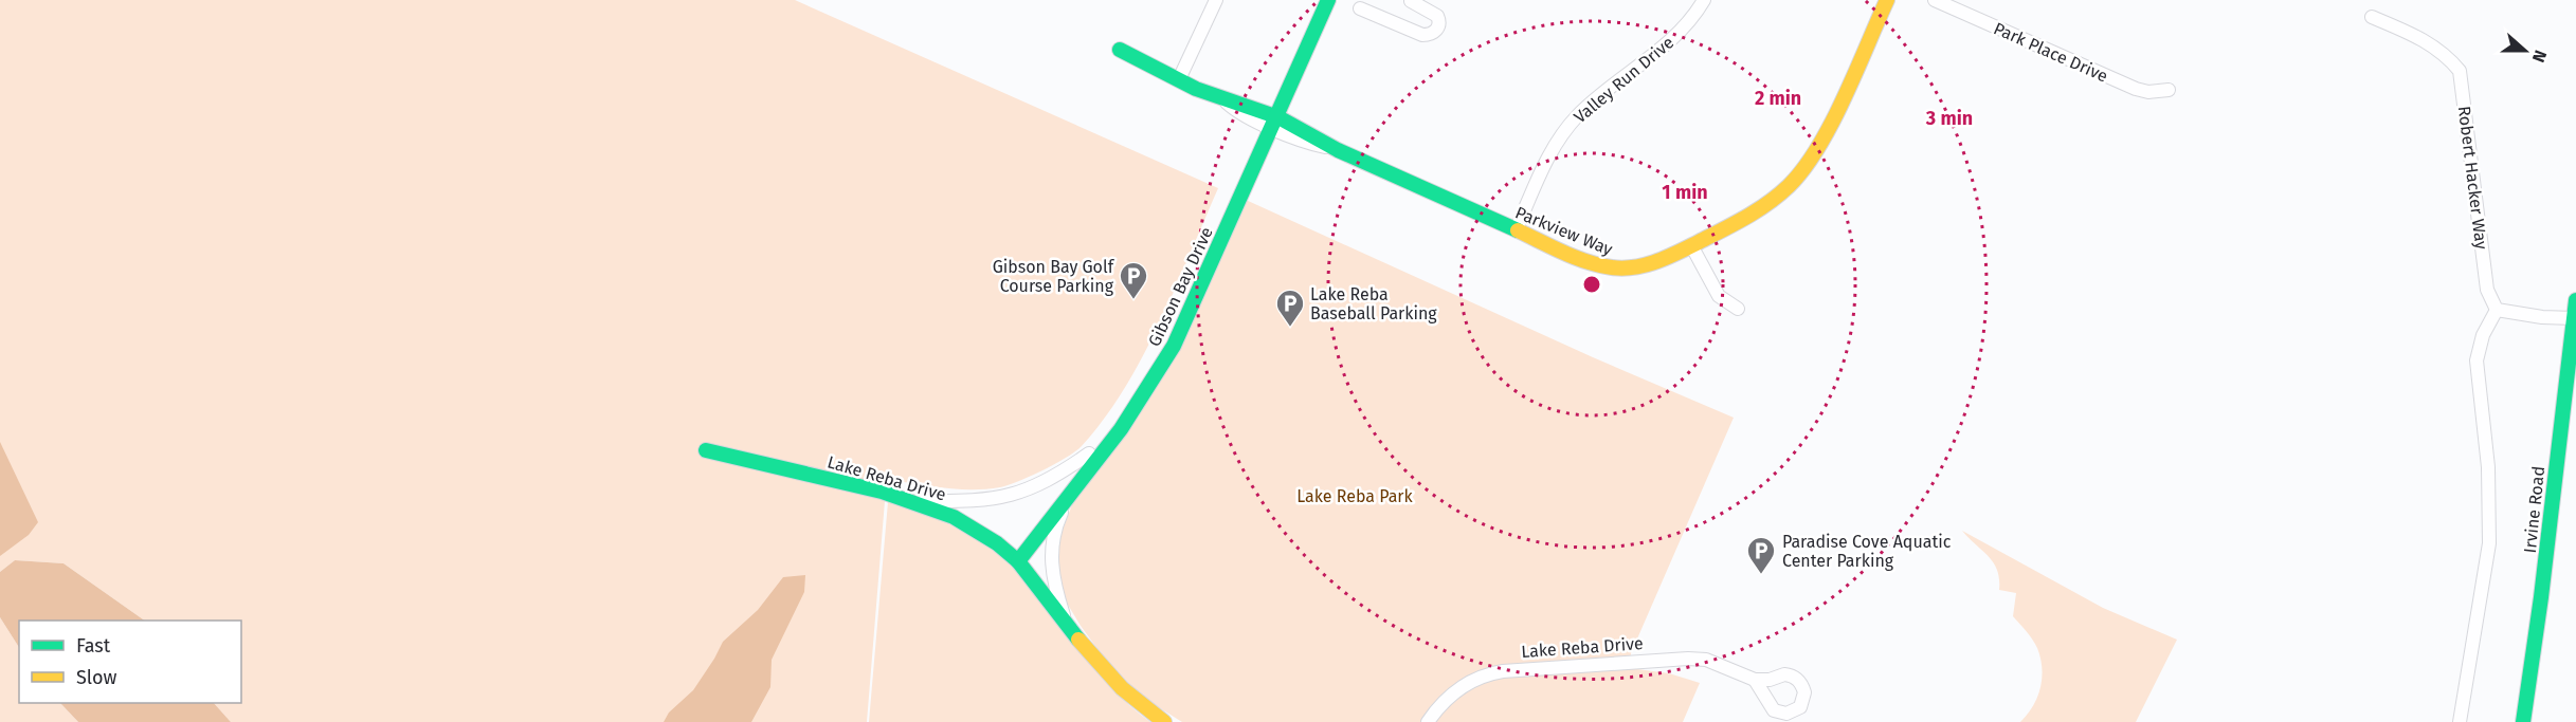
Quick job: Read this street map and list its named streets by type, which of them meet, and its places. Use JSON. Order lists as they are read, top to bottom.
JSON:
{
  "streets": {
    "street": [
      "Park Place Drive",
      "Valley Run Drive",
      "Robert Hacker Way",
      "Parkview Way",
      "Gibson Bay Drive",
      "Lake Reba Drive",
      "Irvine Road"
    ]
  },
  "crossings": [
    ["Valley Run Drive", "Parkview Way"],
    ["Parkview Way", "Gibson Bay Drive"],
    ["Gibson Bay Drive", "Lake Reba Drive"]
  ],
  "parks": ["Lake Reba Park"],
  "places": {
    "parking": ["Gibson Bay Golf Course Parking", "Lake Reba Baseball Parking", "Paradise Cove Aquatic Center Parking"]
  },
  "legend": ["Fast", "Slow"],
  "north": "right",
  "rings": ["2 min", "3 min", "1 min"]
}
